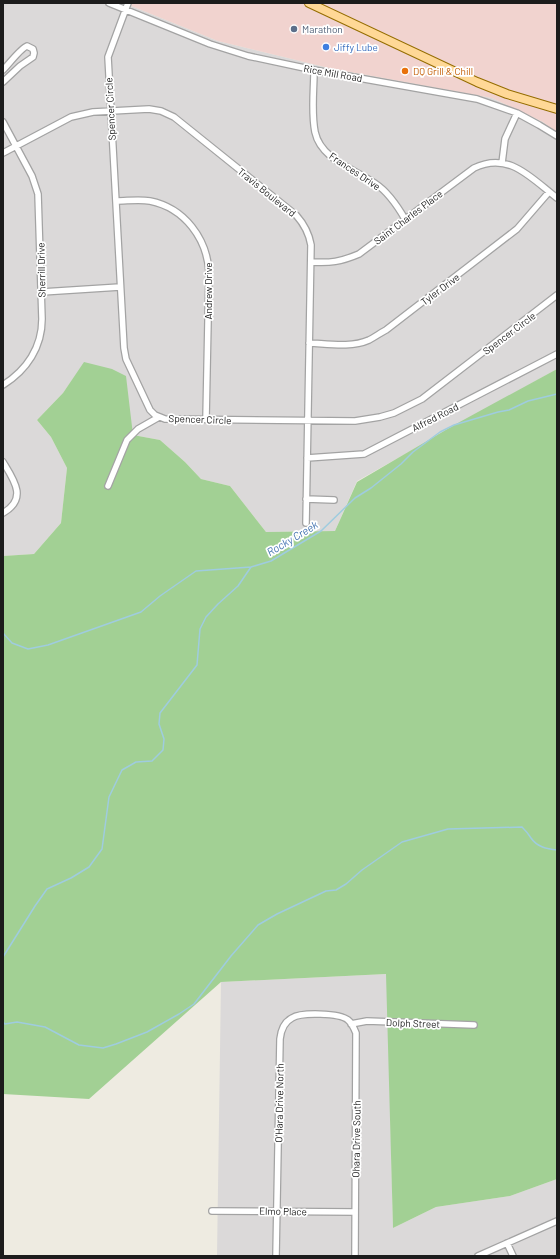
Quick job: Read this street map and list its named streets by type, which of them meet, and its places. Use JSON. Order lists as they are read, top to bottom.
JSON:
{
  "streets": {
    "street": [
      "Rice Mill Road",
      "Spencer Circle",
      "Frances Drive",
      "Travis Boulevard",
      "Saint Charles Place",
      "Sherrill Drive",
      "Tyler Drive",
      "Andrew Drive",
      "Alfred Road",
      "Dolph Street",
      "O’Hara Drive North",
      "Ohara Drive South",
      "Elmo Place"
    ]
  },
  "crossings": [
    ["Rice Mill Road", "Spencer Circle"],
    ["Rice Mill Road", "Frances Drive"],
    ["Spencer Circle", "Travis Boulevard"],
    ["Spencer Circle", "Andrew Drive"],
    ["Frances Drive", "Saint Charles Place"],
    ["Travis Boulevard", "Saint Charles Place"],
    ["Travis Boulevard", "Sherrill Drive"],
    ["Travis Boulevard", "Tyler Drive"],
    ["Travis Boulevard", "Alfred Road"],
    ["Dolph Street", "O’Hara Drive North"],
    ["Dolph Street", "Ohara Drive South"],
    ["O’Hara Drive North", "Ohara Drive South"],
    ["O’Hara Drive North", "Elmo Place"],
    ["Ohara Drive South", "Elmo Place"]
  ],
  "water": ["Rocky Creek"],
  "places": ["Marathon", "Jiffy Lube", "DQ Grill & Chill"]
}
